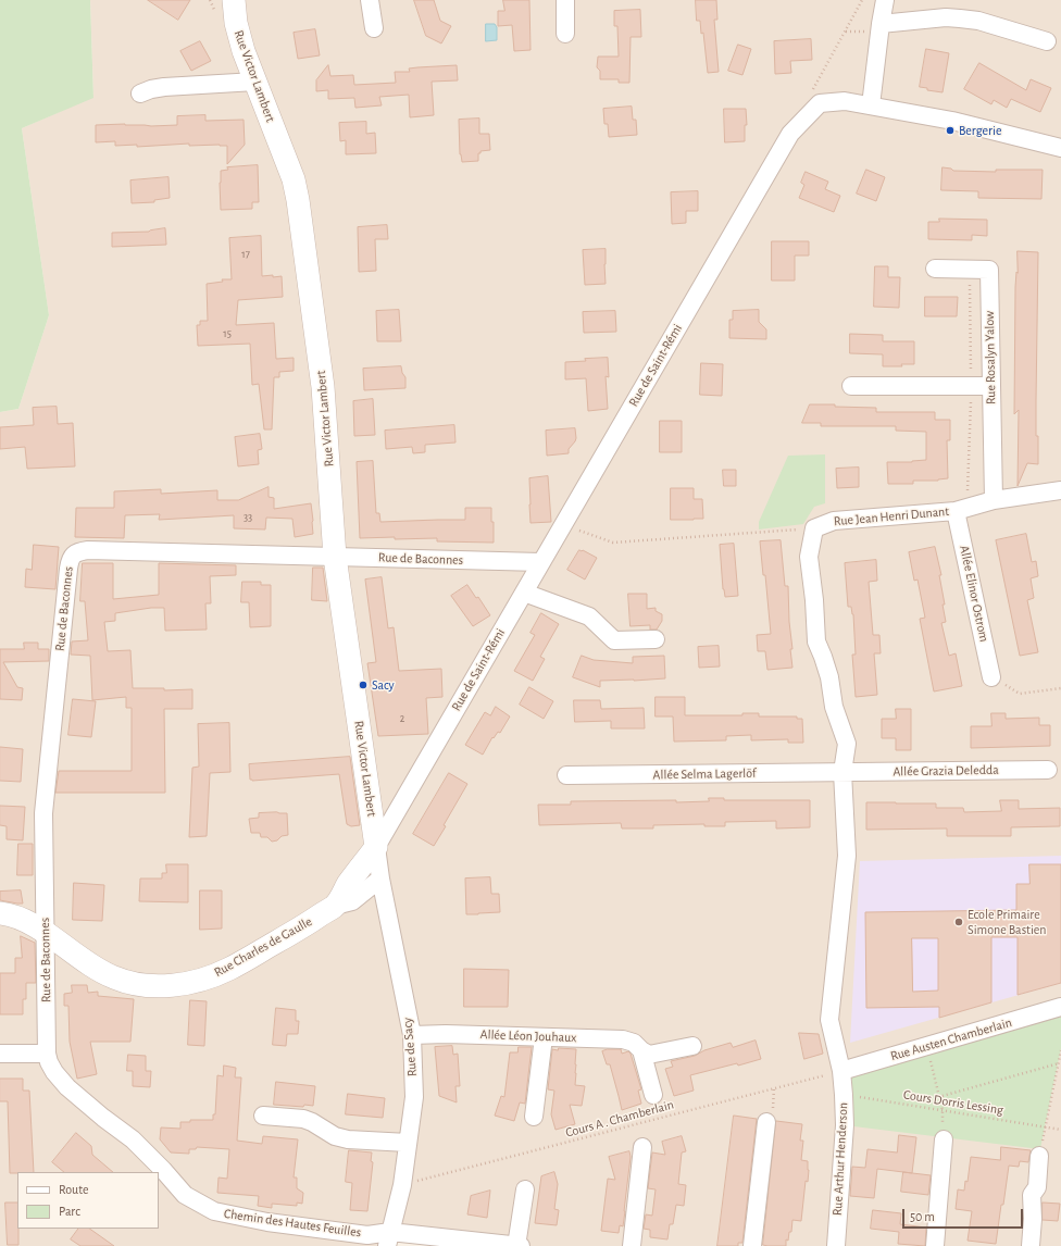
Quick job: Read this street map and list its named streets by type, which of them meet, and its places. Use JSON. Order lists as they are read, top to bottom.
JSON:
{
  "streets": {
    "street": [
      "Rue Victor Lambert",
      "Rue Rosalyn Yalow",
      "Rue de Saint-Rémi",
      "Rue Jean Henri Dunant",
      "Rue de Baconnes",
      "Allée Elinor Ostrom",
      "Allée Grazia Deledda",
      "Allée Selma Lagerlöf",
      "Rue Charles de Gaulle",
      "Allée Léon Jouhaux",
      "Rue Austen Chamberlain",
      "Rue de Sacy",
      "Rue Arthur Henderson",
      "Chemin des Hautes Feuilles"
    ],
    "path": ["Cours Dorris Lessing", "Cours A . Chamberlain"]
  },
  "crossings": [
    ["Rue Victor Lambert", "Rue de Saint-Rémi"],
    ["Rue Victor Lambert", "Rue de Baconnes"],
    ["Rue Victor Lambert", "Rue Charles de Gaulle"],
    ["Rue Victor Lambert", "Rue de Sacy"],
    ["Rue Rosalyn Yalow", "Rue Jean Henri Dunant"],
    ["Rue de Saint-Rémi", "Rue de Baconnes"],
    ["Rue de Saint-Rémi", "Rue Charles de Gaulle"],
    ["Rue de Saint-Rémi", "Rue de Sacy"],
    ["Rue Jean Henri Dunant", "Allée Elinor Ostrom"],
    ["Rue de Baconnes", "Rue Charles de Gaulle"],
    ["Rue de Baconnes", "Chemin des Hautes Feuilles"],
    ["Allée Grazia Deledda", "Allée Selma Lagerlöf"],
    ["Allée Grazia Deledda", "Rue Arthur Henderson"],
    ["Allée Selma Lagerlöf", "Rue Arthur Henderson"],
    ["Rue Charles de Gaulle", "Rue de Sacy"],
    ["Allée Léon Jouhaux", "Rue de Sacy"],
    ["Rue Austen Chamberlain", "Cours A . Chamberlain"],
    ["Rue Austen Chamberlain", "Rue Arthur Henderson"],
    ["Rue de Sacy", "Cours A . Chamberlain"],
    ["Rue de Sacy", "Chemin des Hautes Feuilles"],
    ["Cours Dorris Lessing", "Rue Arthur Henderson"],
    ["Cours A . Chamberlain", "Rue Arthur Henderson"]
  ],
  "places": ["Bergerie", "Sacy", "Ecole Primaire Simone Bastien"],
  "house_numbers": [
    "17",
    "15",
    "33",
    "2"
  ],
  "legend": ["Route", "Parc"],
  "scale_bar": "50 m"
}
